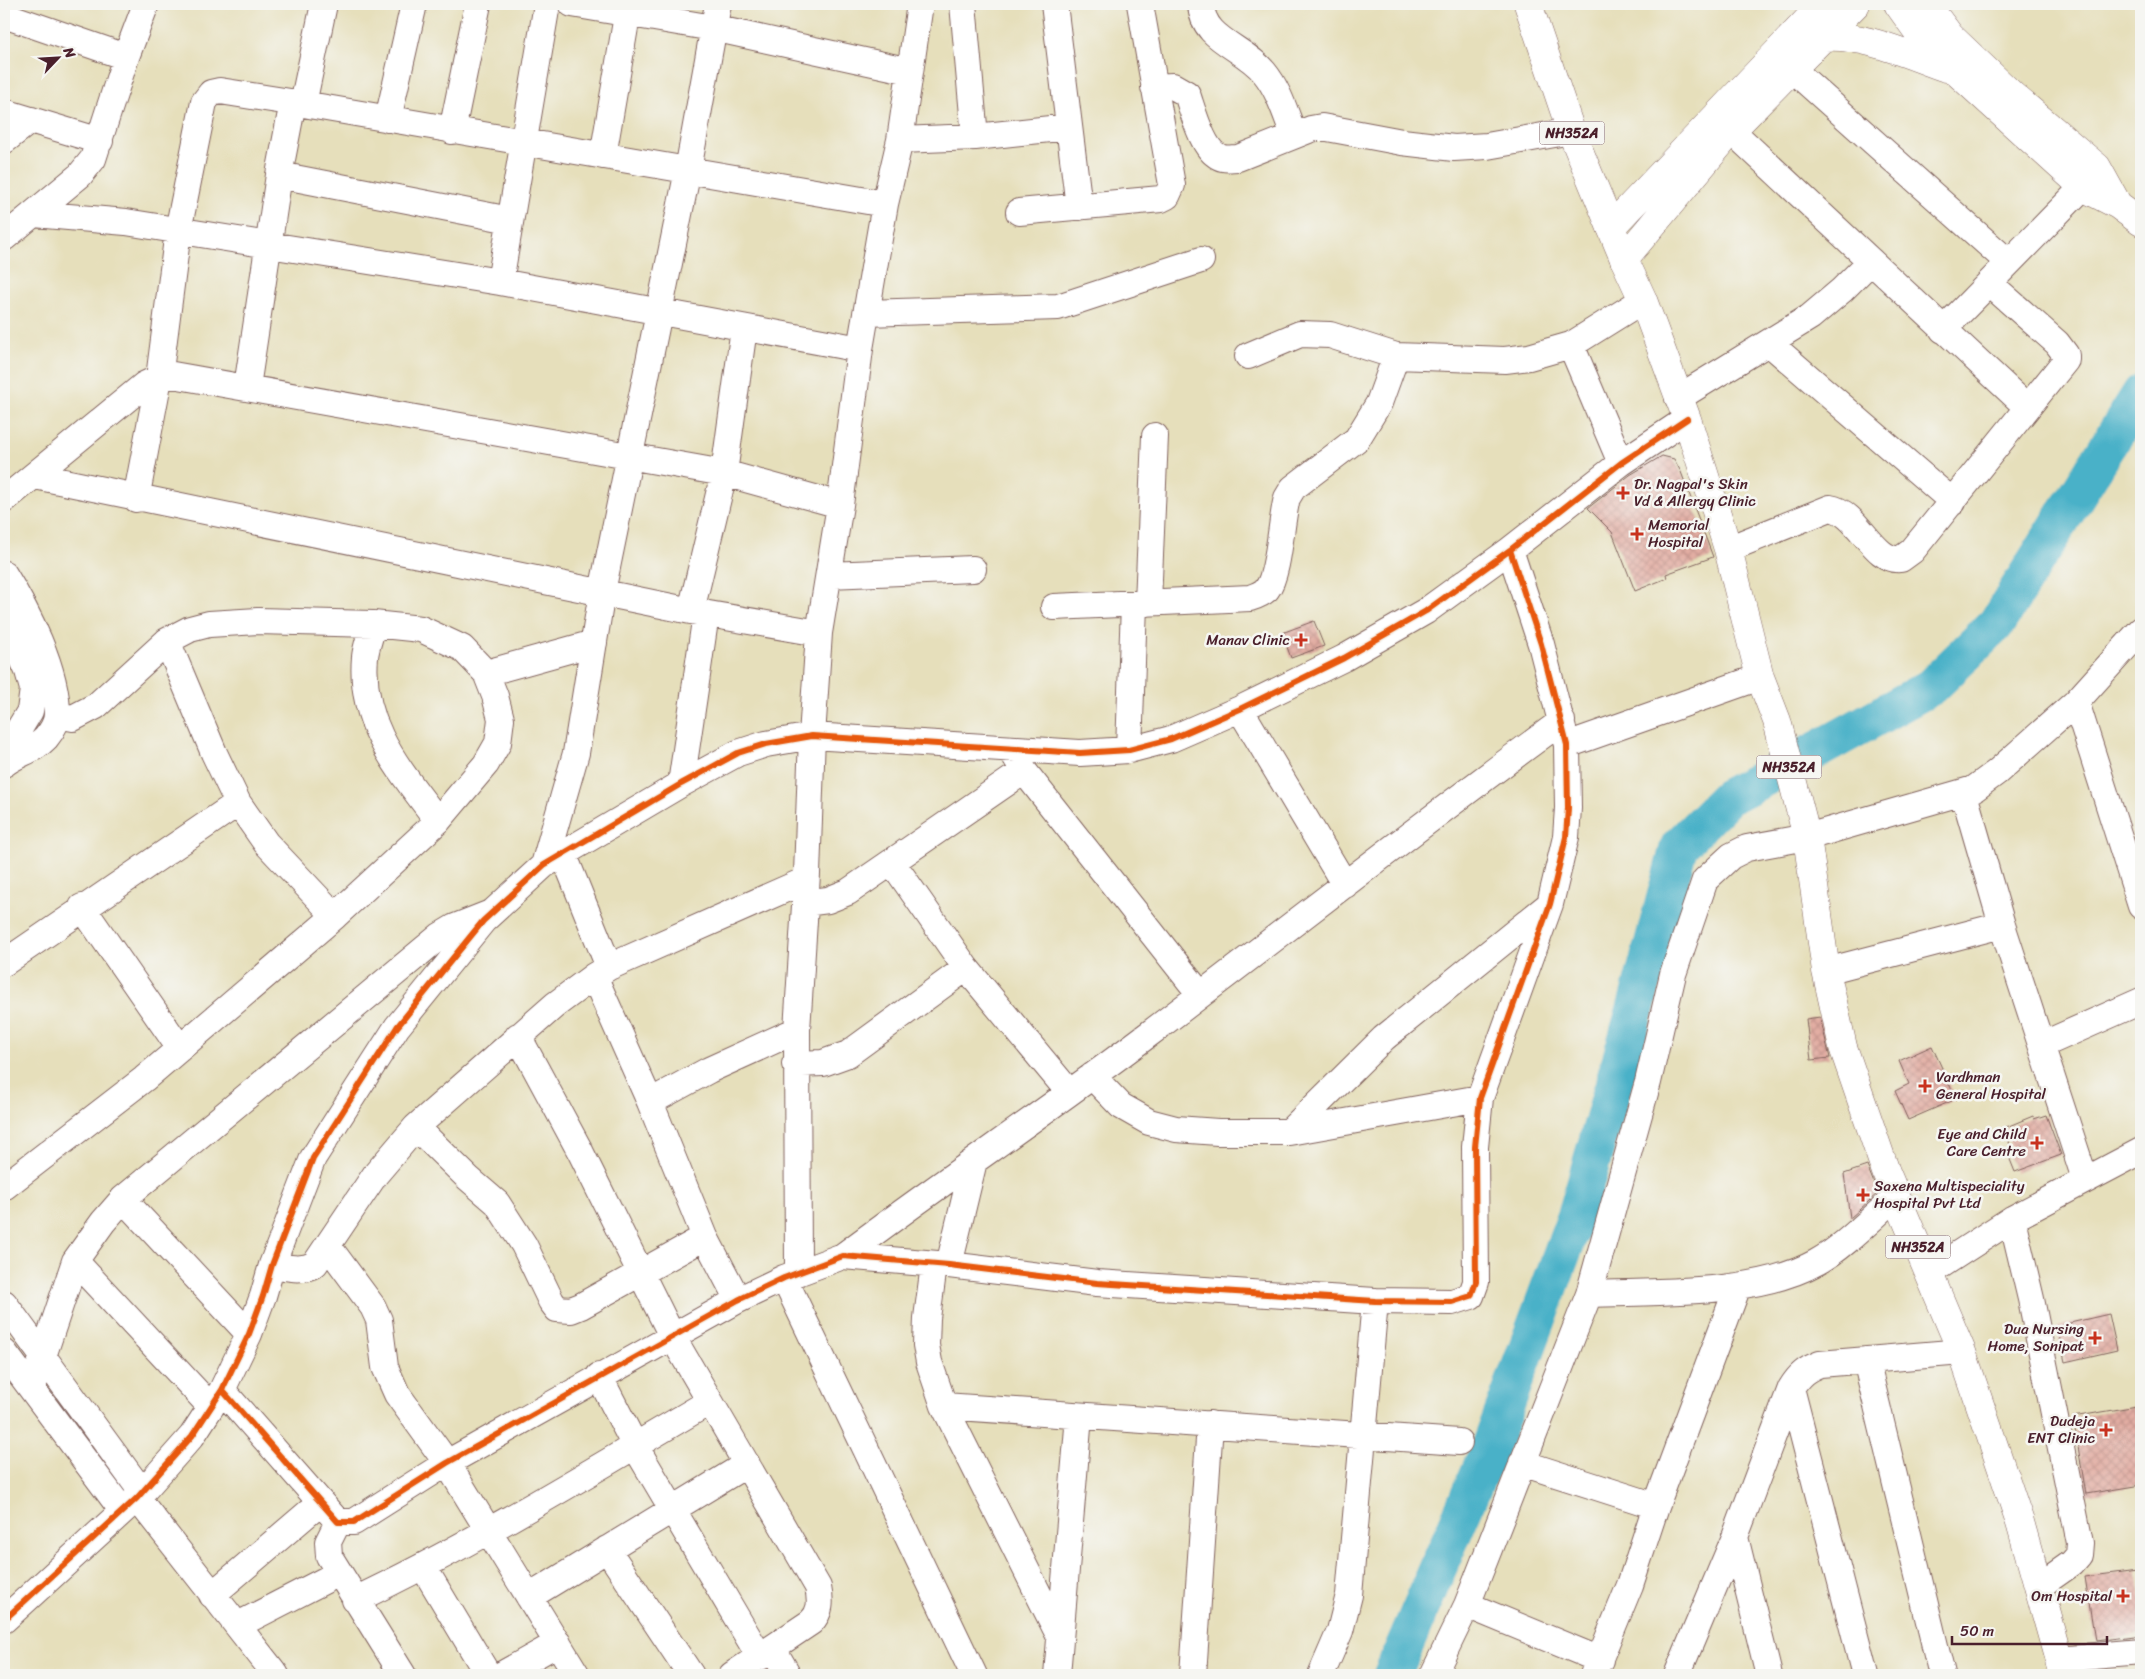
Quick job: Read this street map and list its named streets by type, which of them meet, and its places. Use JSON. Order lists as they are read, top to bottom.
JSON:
{
  "streets": {
    "main road": ["NH352A"]
  },
  "places": {
    "health": [
      "Dr. Nagpal's Skin Vd & Allergy Clinic",
      "Memorial Hospital",
      "Manav Clinic",
      "Vardhman General Hospital",
      "Eye and Child Care Centre",
      "Saxena Multispeciality Hospital Pvt Ltd",
      "Dua Nursing Home, Sonipat",
      "Dudeja ENT Clinic",
      "Om Hospital"
    ]
  },
  "scale_bar": "50 m",
  "north": "top right"
}
